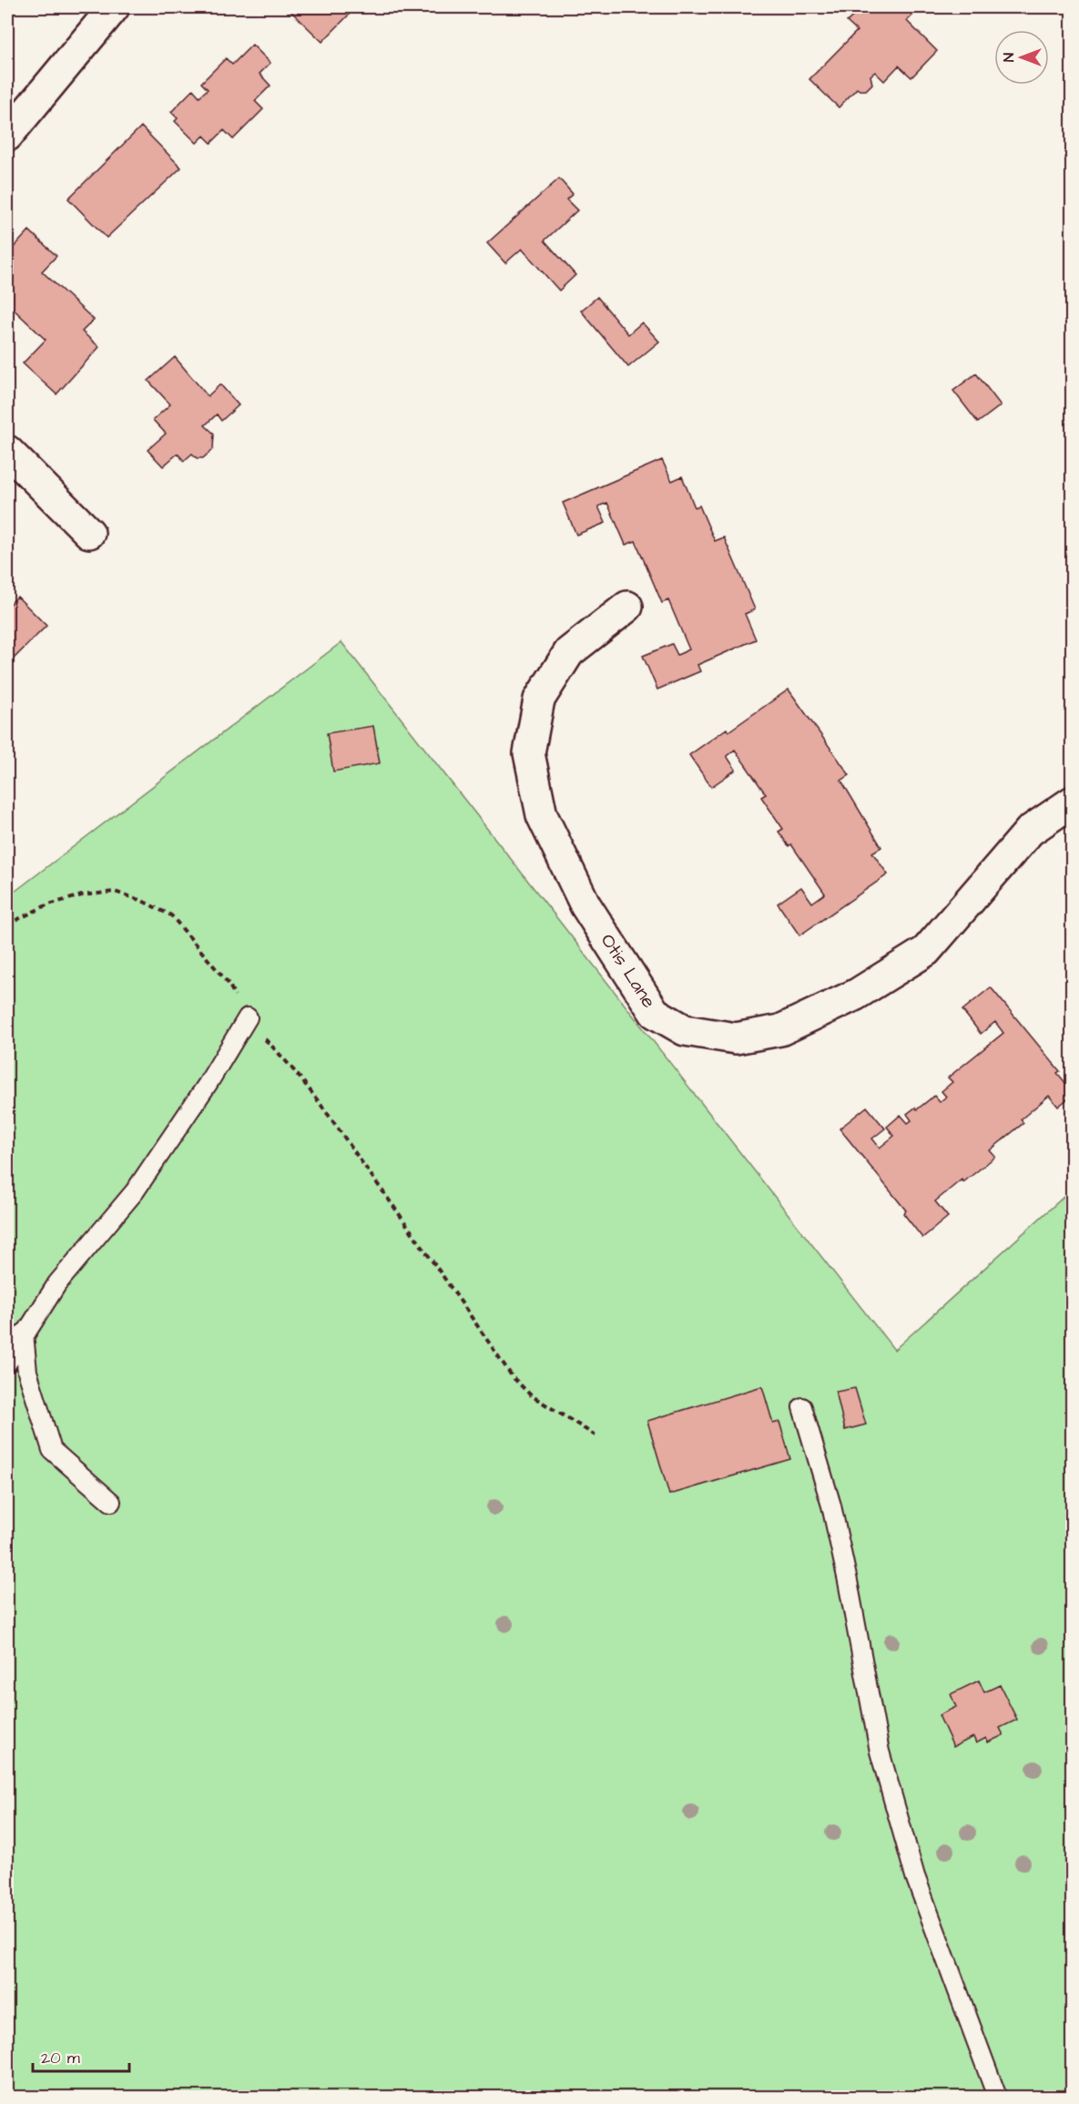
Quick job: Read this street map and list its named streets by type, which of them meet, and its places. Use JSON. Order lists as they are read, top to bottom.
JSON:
{
  "streets": {
    "street": ["Otis Lane"]
  },
  "scale_bar": "20 m",
  "north": "left"
}
